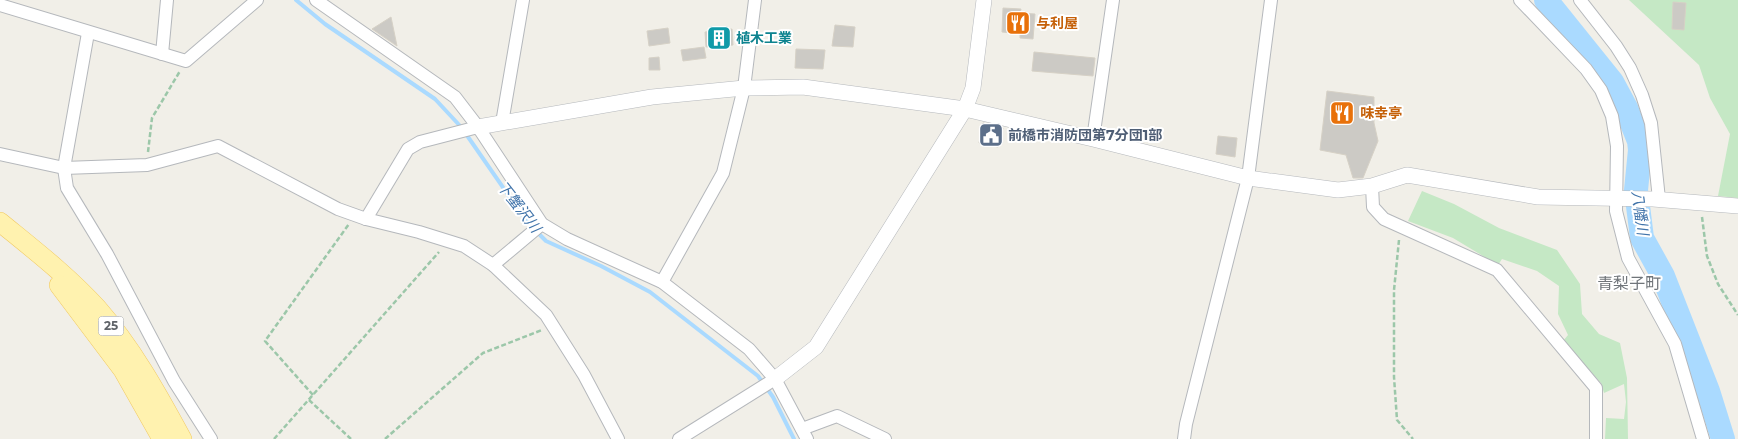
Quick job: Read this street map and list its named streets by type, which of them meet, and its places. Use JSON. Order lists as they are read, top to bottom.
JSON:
{
  "streets": {
    "main road": ["25"]
  },
  "districts": ["青梨子町"],
  "water": ["下蟹沢川", "八幡川"],
  "places": {
    "restaurant": ["与利屋", "味幸亭"],
    "building": ["植木工業"],
    "public building": ["前橋市消防団第7分団1部"]
  }
}
